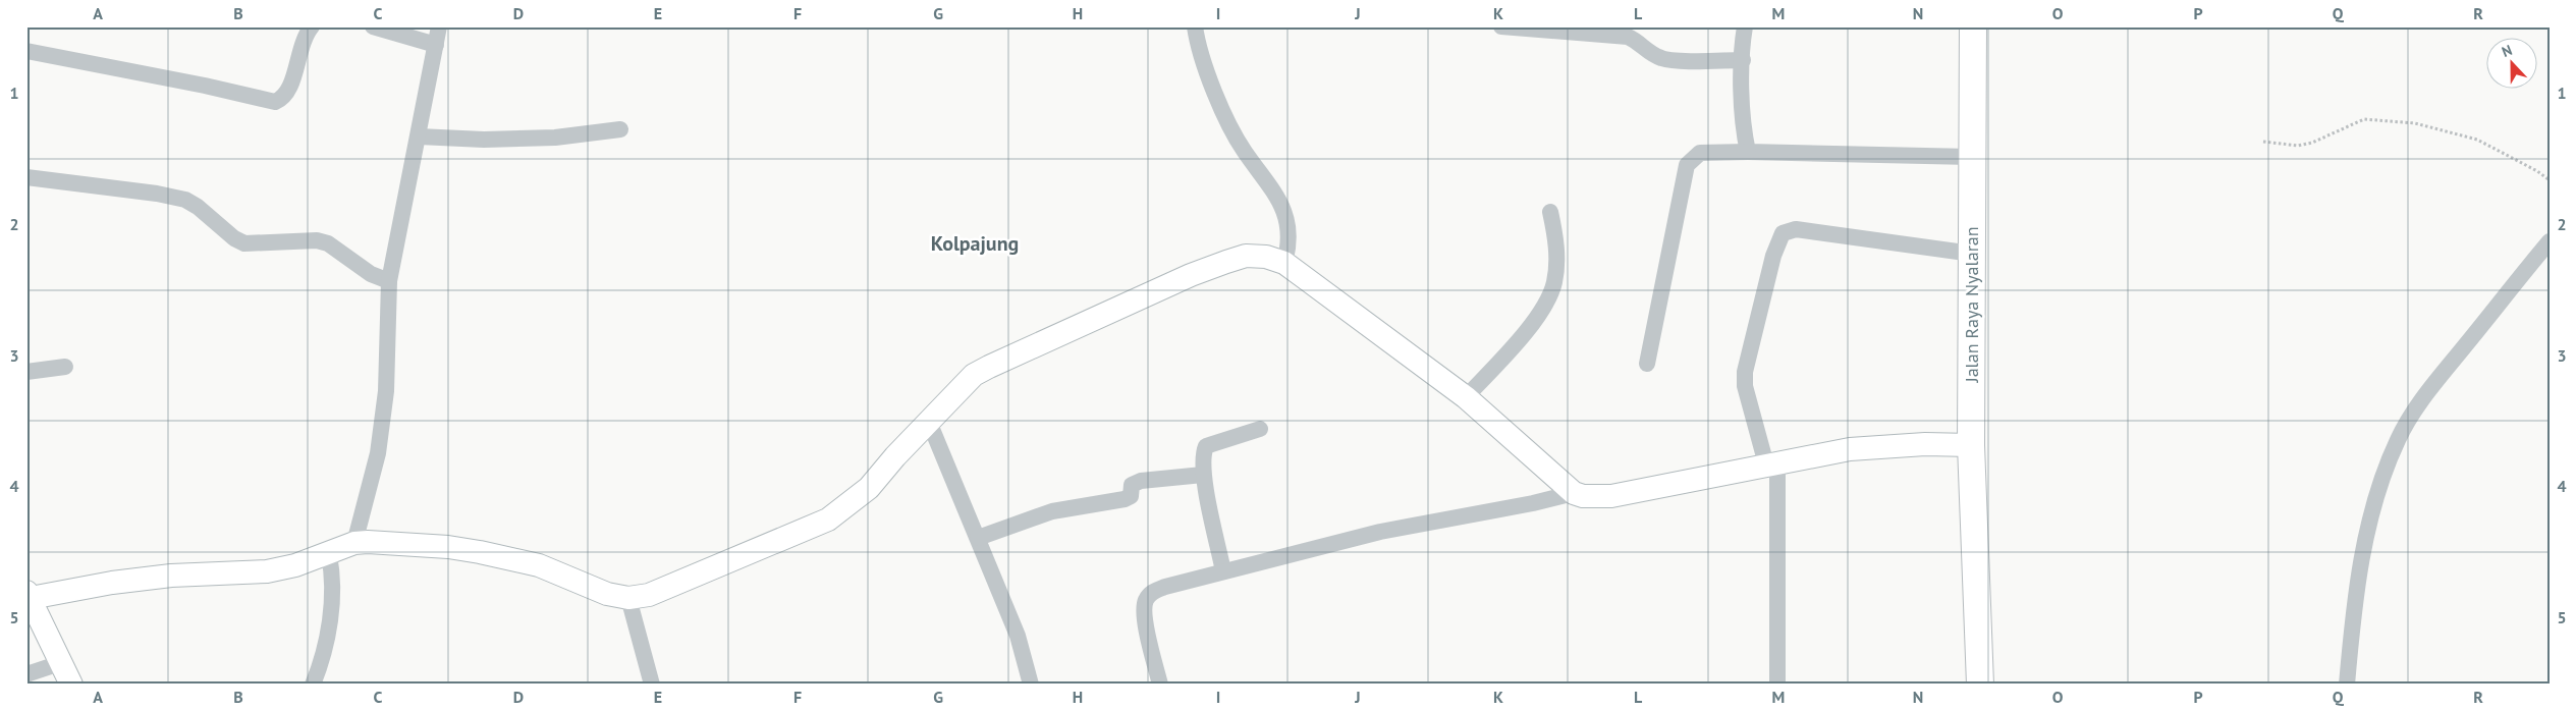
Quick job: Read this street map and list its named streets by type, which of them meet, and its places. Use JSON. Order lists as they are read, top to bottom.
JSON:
{
  "streets": {
    "main road": ["Jalan Raya Nyalaran"]
  },
  "districts": ["Kolpajung"],
  "north": "top",
  "grid": {
    "columns": [
      "A",
      "B",
      "C",
      "D",
      "E",
      "F",
      "G",
      "H",
      "I",
      "J",
      "K",
      "L",
      "M",
      "N",
      "O",
      "P",
      "Q",
      "R"
    ],
    "rows": [
      "1",
      "2",
      "3",
      "4",
      "5"
    ]
  }
}
